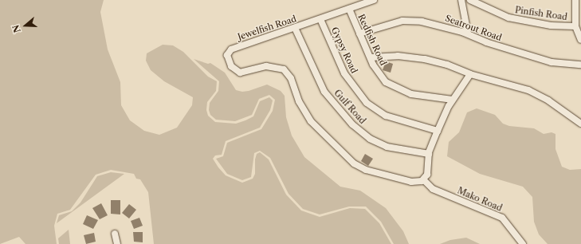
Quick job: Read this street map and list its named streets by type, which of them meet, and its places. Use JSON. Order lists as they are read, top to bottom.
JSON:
{
  "streets": {
    "street": [
      "Pinfish Road",
      "Jewelfish Road",
      "Seatrout Road",
      "Redfish Road",
      "Gypsy Road",
      "Gulf Road",
      "Mako Road"
    ]
  },
  "crossings": [
    ["Jewelfish Road", "Redfish Road"],
    ["Jewelfish Road", "Gypsy Road"],
    ["Jewelfish Road", "Gulf Road"],
    ["Jewelfish Road", "Mako Road"],
    ["Seatrout Road", "Redfish Road"]
  ],
  "north": "left"
}
